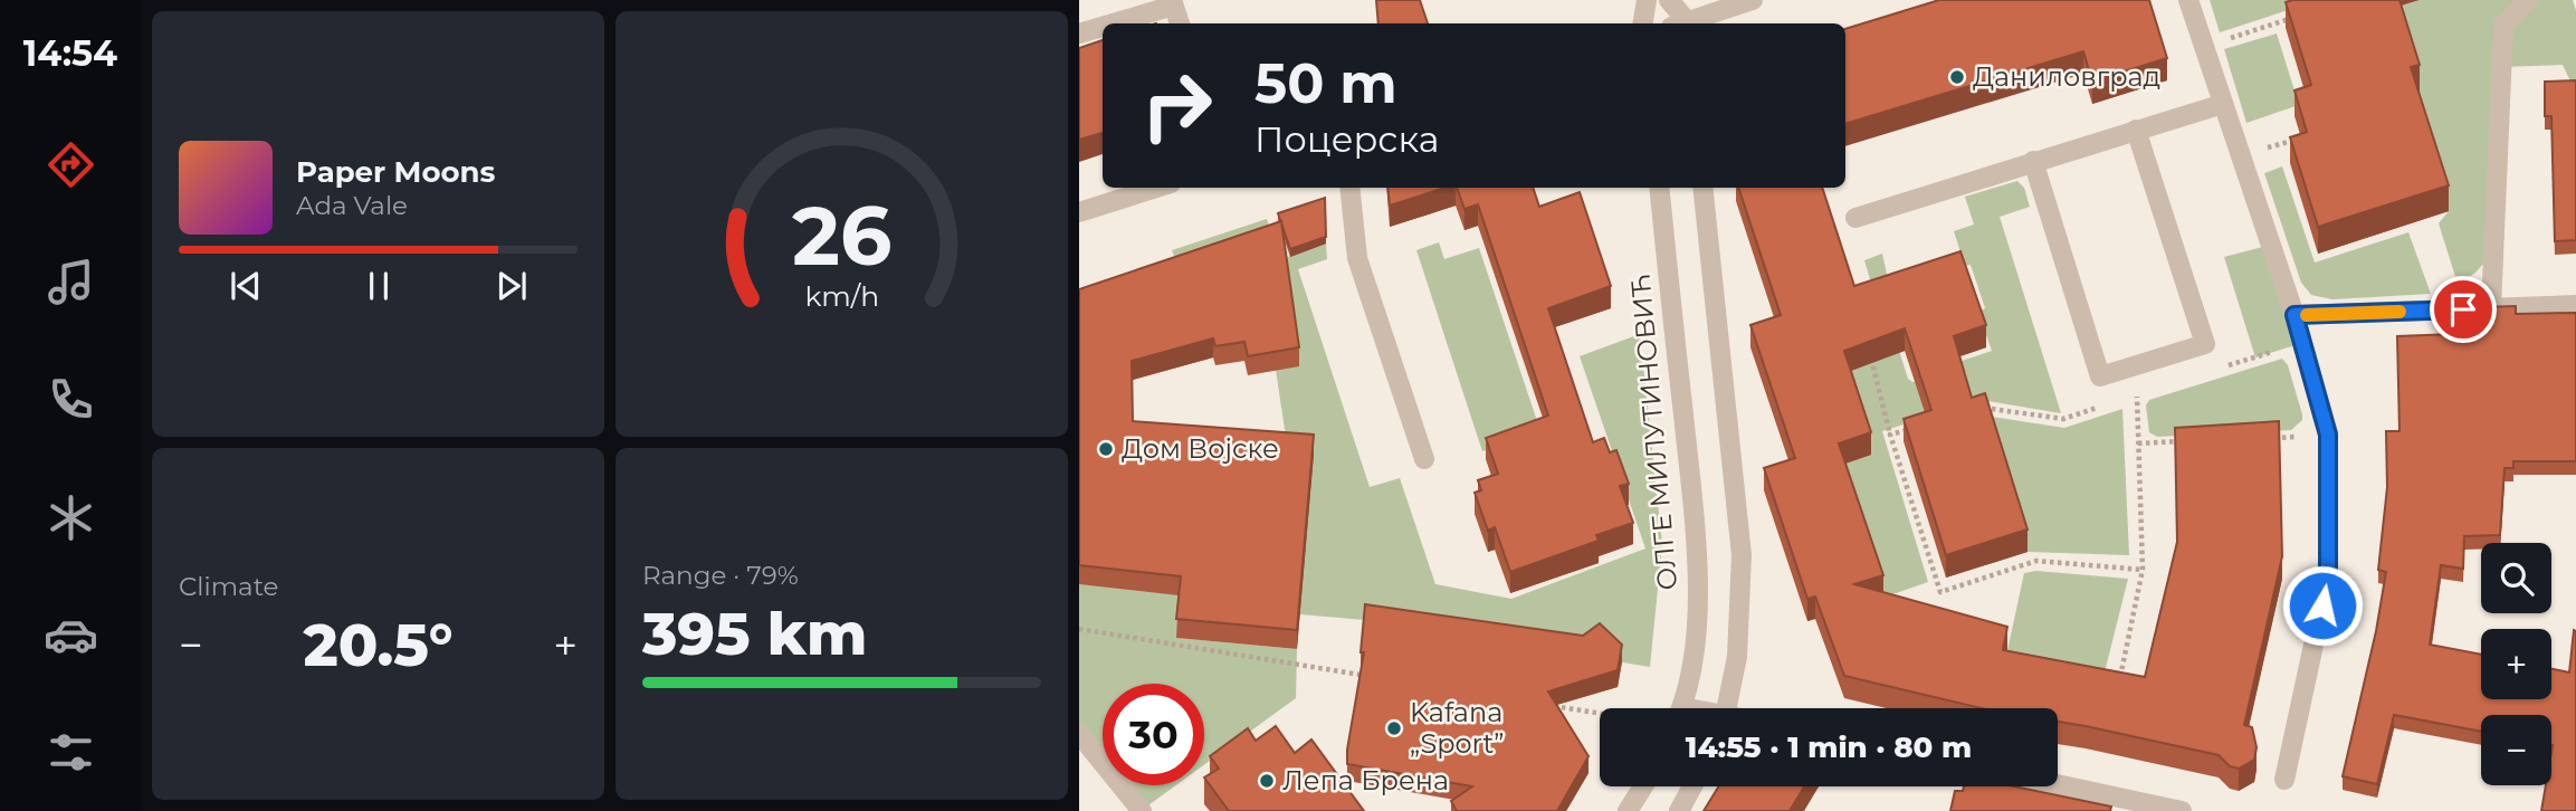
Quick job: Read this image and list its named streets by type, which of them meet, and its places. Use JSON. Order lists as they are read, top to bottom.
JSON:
{
  "streets": {
    "street": ["ОЛГЕ МИЛУТИНОВИЋ"]
  },
  "places": [
    "Даниловград",
    "Дом Војске",
    "Kafana „Sport”",
    "Лепа Брена"
  ],
  "page": {
    "tabs": "14:54",
    "turn": ["50 m", "Поцерска"],
    "song": ["Paper Moons", "Ada Vale"],
    "tile": [
      "Climate",
      ["Range · 79%", "395 km"]
    ],
    "map_buttons": ["+", "−"],
    "heat": ["−", "20.5°", "+"],
    "limit": "30",
    "trip": "14:55 · 1 min · 80 m",
    "gauge": ["26", "km/h"]
  }
}
